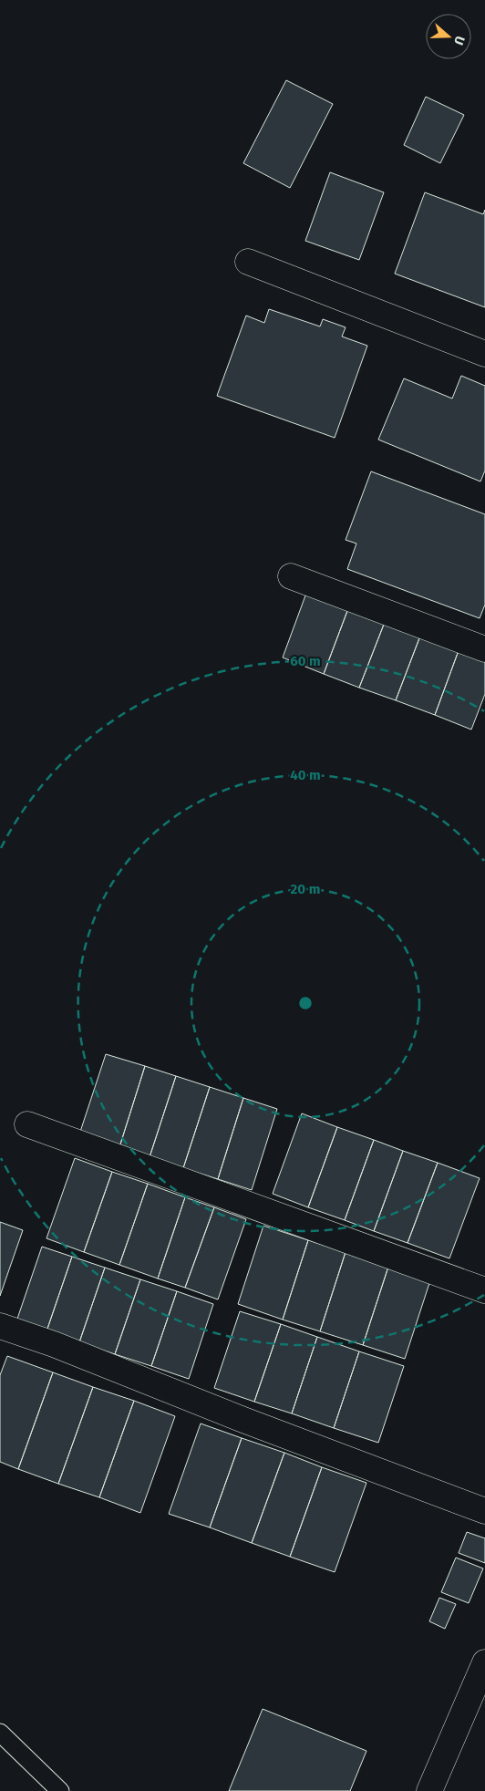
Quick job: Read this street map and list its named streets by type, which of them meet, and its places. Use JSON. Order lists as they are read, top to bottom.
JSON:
{
  "north": "right",
  "rings": ["60 m", "40 m", "20 m"]
}
